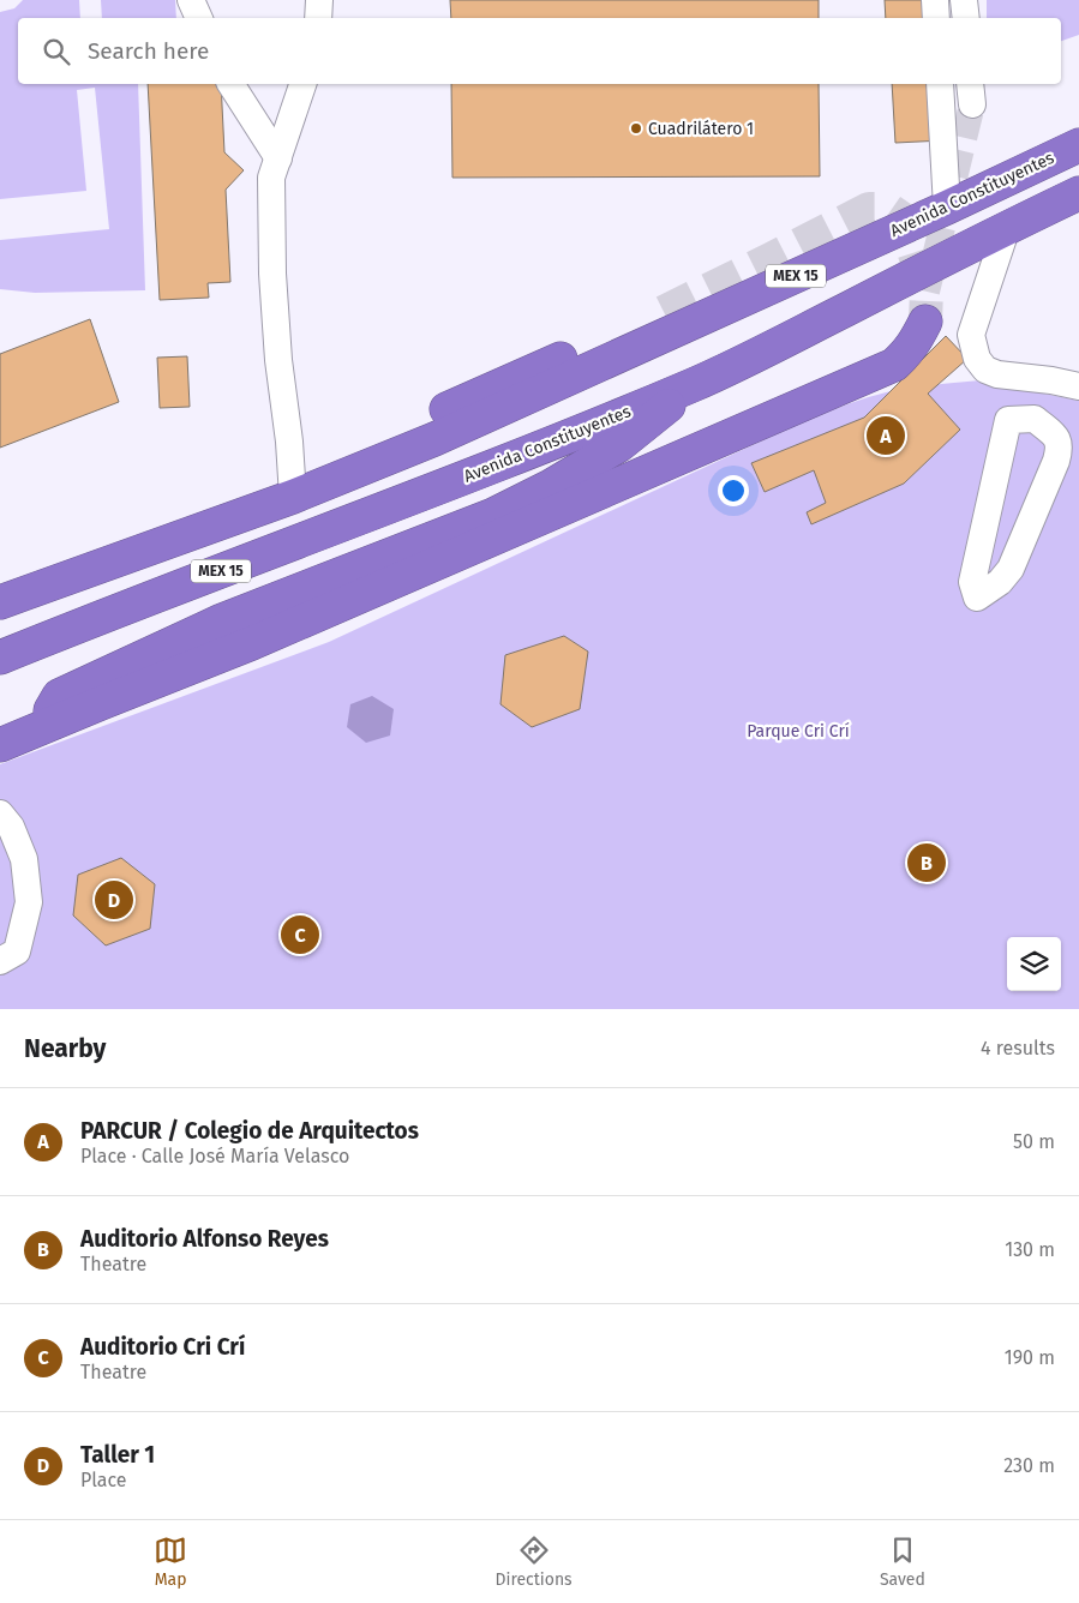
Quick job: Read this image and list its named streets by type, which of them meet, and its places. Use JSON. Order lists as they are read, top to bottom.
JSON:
{
  "streets": {
    "highway": ["Avenida Constituyentes", "MEX 15"]
  },
  "parks": ["Parque Cri Crí"],
  "places": ["Cuadrilátero 1"],
  "page": {
    "search": "Search here",
    "pins": [
      "A",
      "B",
      "D",
      "C"
    ],
    "heading": ["Nearby", "4 results"],
    "list": [
      {
        "mark": "A",
        "name": "PARCUR / Colegio de Arquitectos",
        "note": "Place · Calle José María Velasco",
        "value": "50 m"
      },
      {
        "mark": "B",
        "name": "Auditorio Alfonso Reyes",
        "note": "Theatre",
        "value": "130 m"
      },
      {
        "mark": "C",
        "name": "Auditorio Cri Crí",
        "note": "Theatre",
        "value": "190 m"
      },
      {
        "mark": "D",
        "name": "Taller 1",
        "note": "Place",
        "value": "230 m"
      }
    ],
    "nav": ["Map", "Directions", "Saved"]
  }
}
